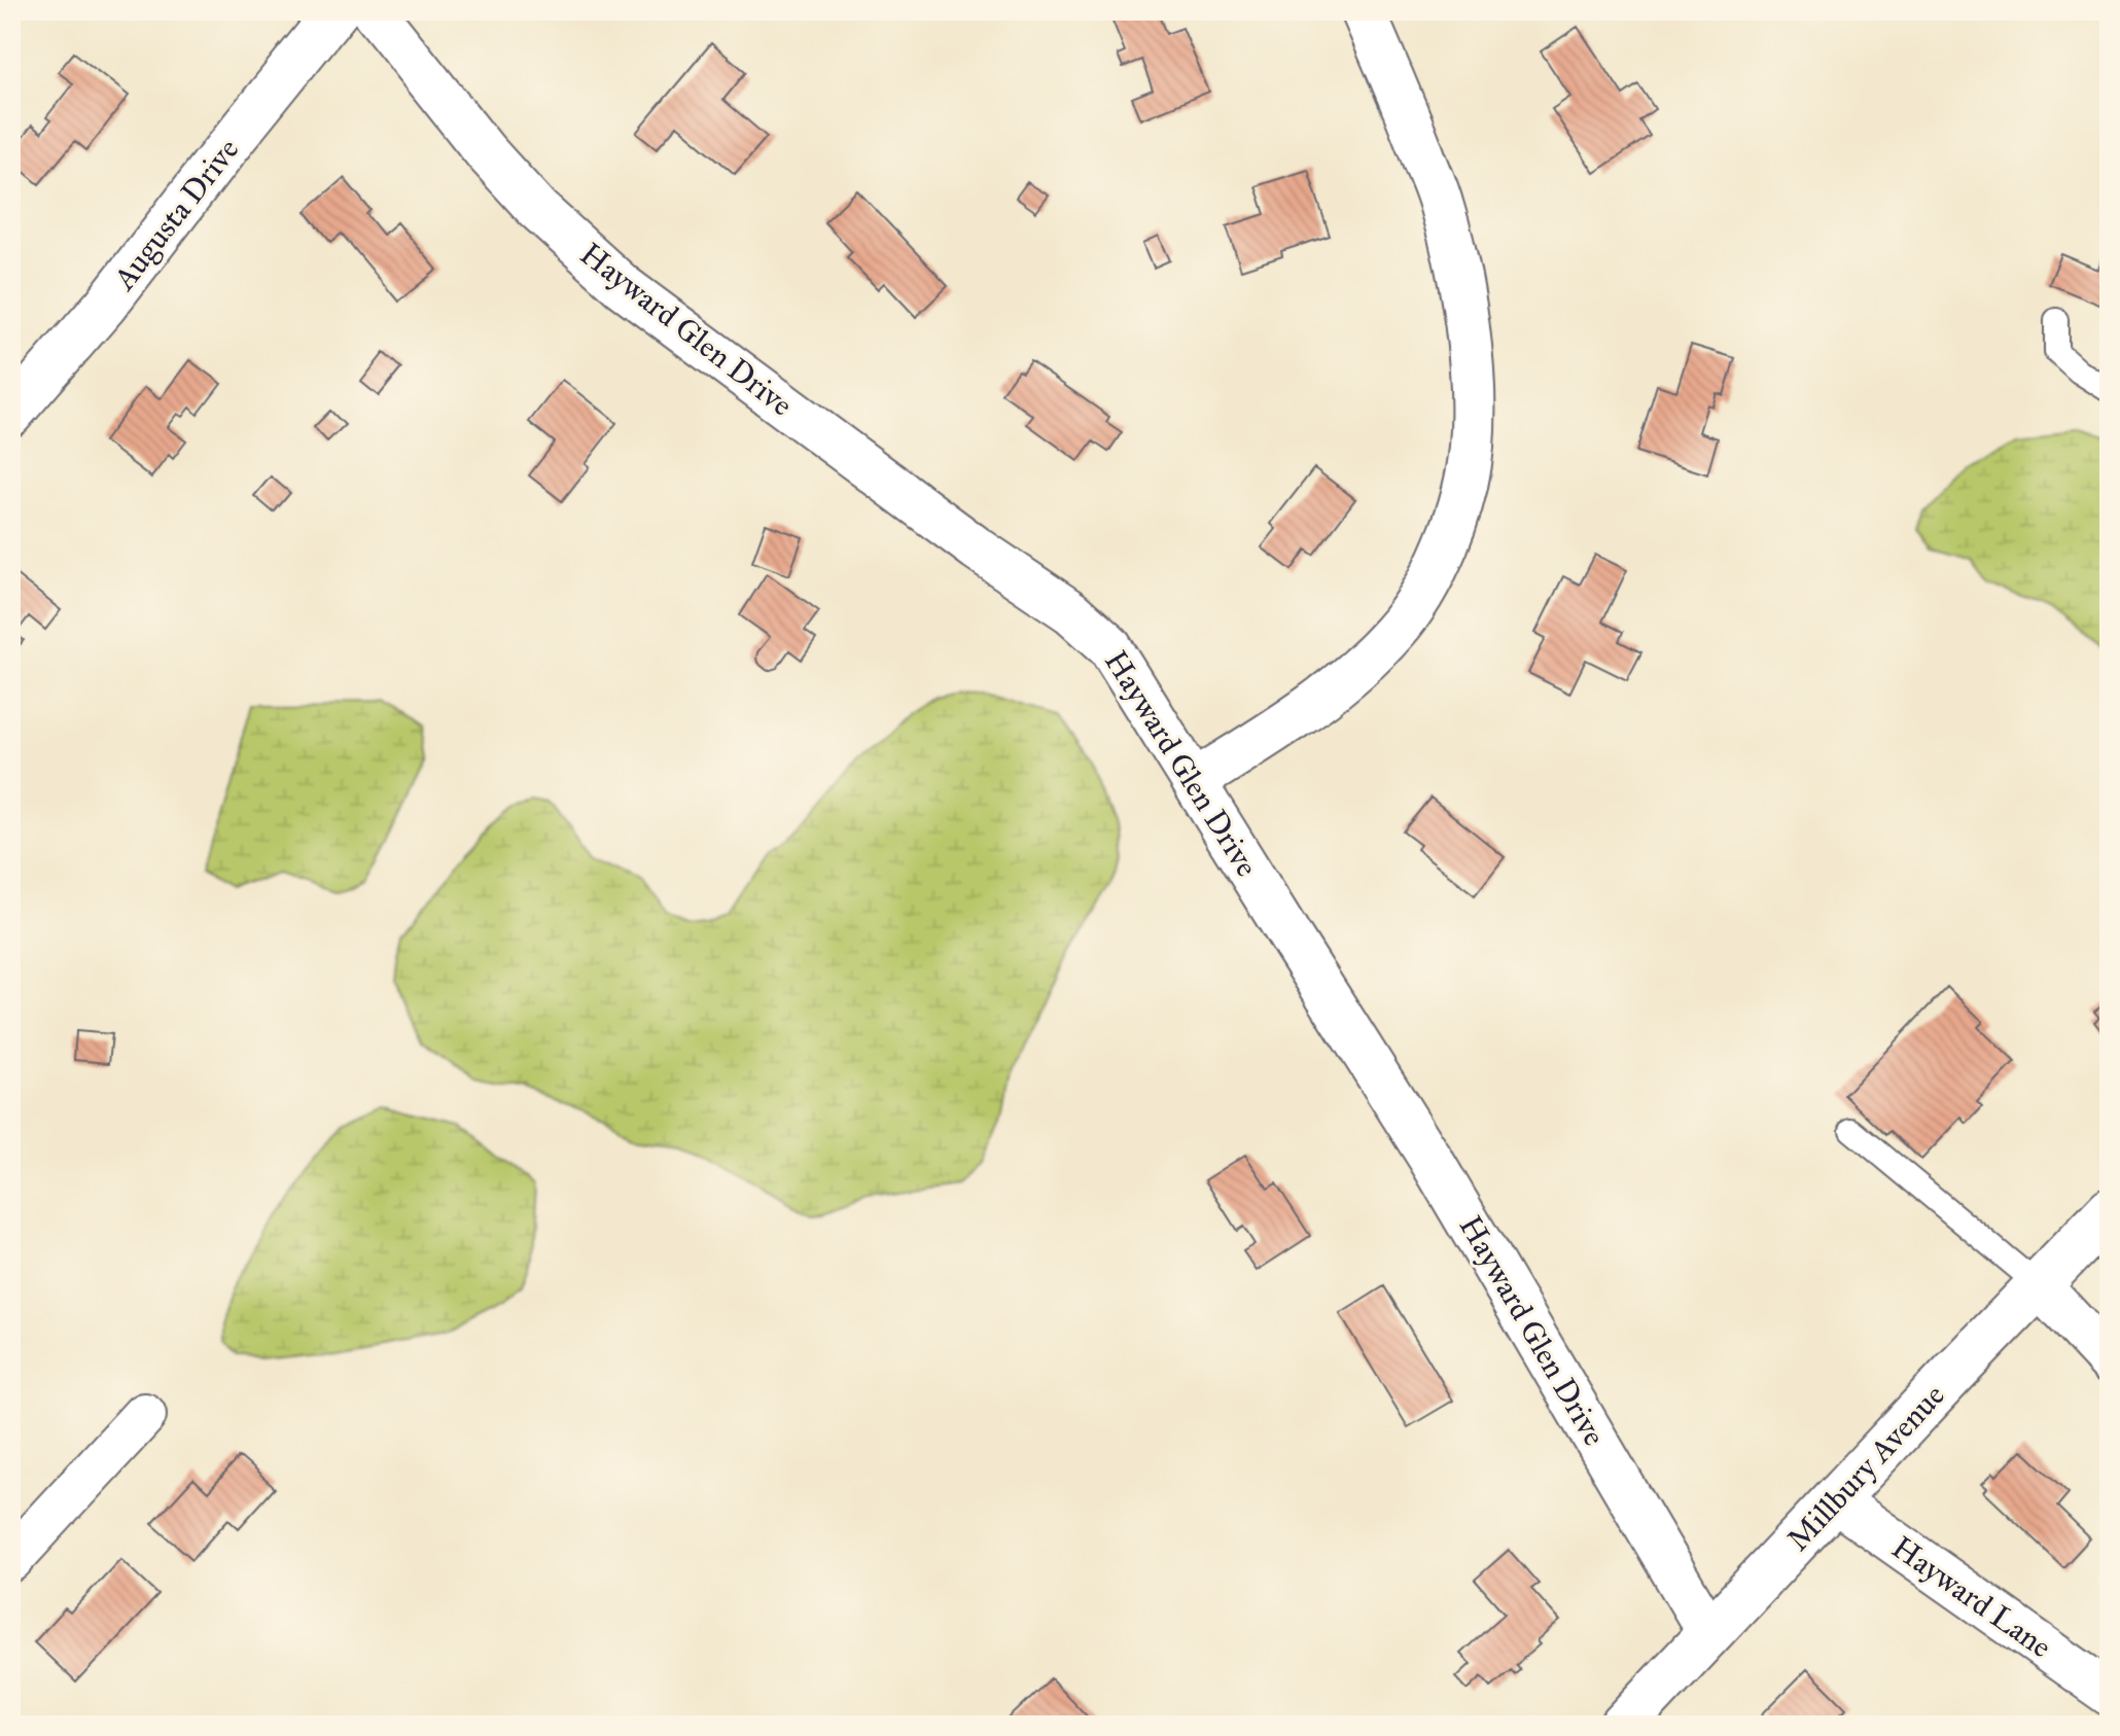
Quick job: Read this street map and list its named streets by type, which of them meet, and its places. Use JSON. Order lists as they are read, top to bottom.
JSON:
{
  "streets": {
    "main road": ["Millbury Avenue"],
    "street": ["Augusta Drive", "Hayward Glen Drive", "Hayward Lane"]
  },
  "crossings": [
    ["Hayward Glen Drive", "Millbury Avenue"],
    ["Millbury Avenue", "Hayward Lane"]
  ]
}
